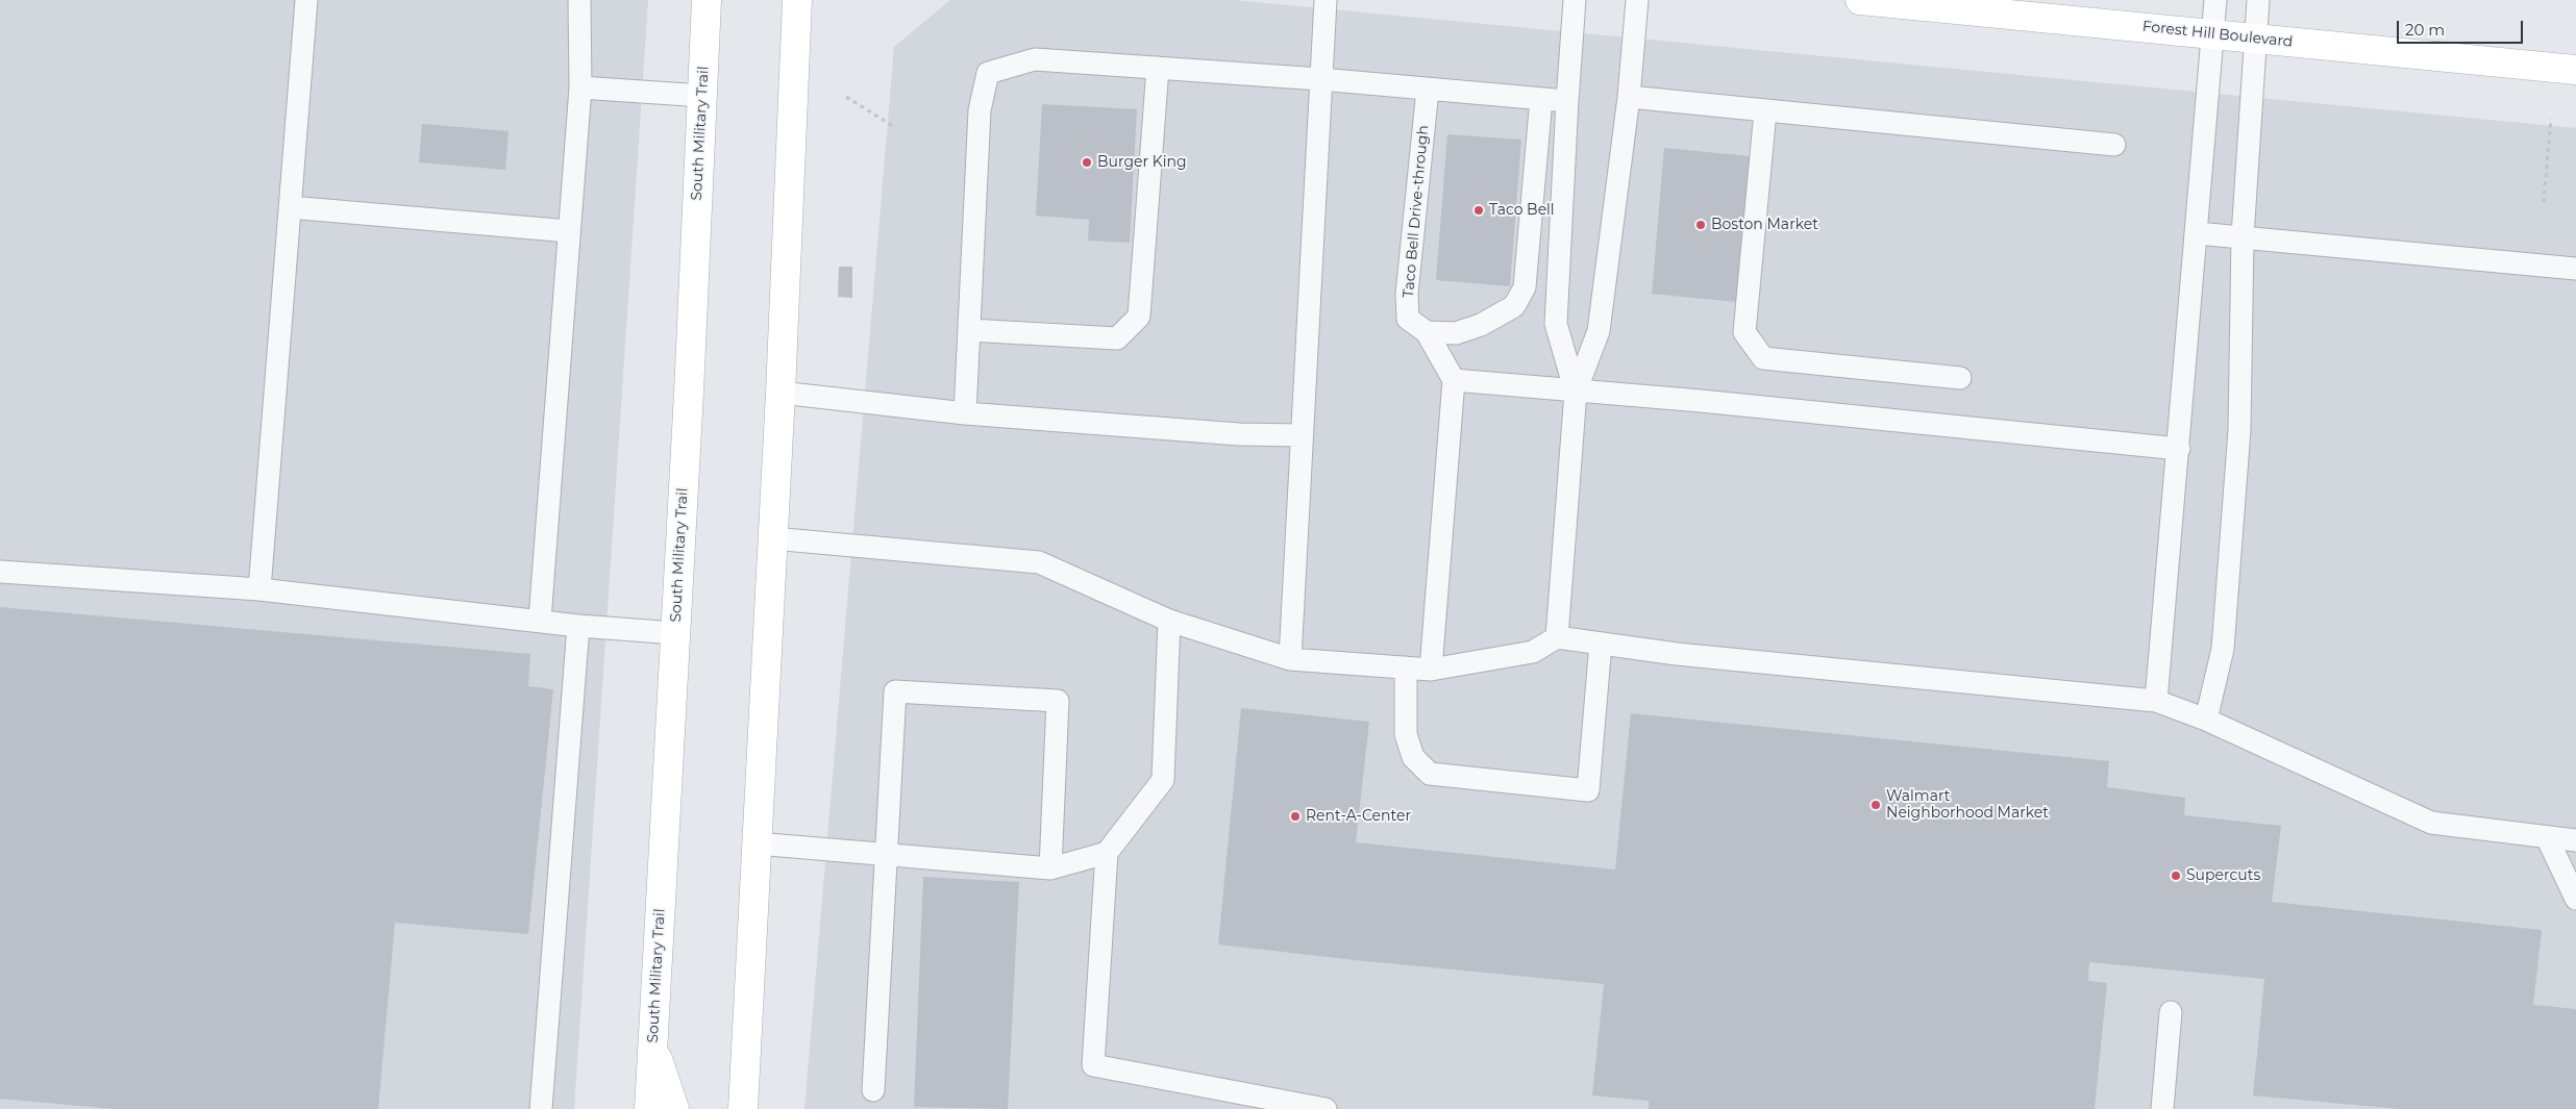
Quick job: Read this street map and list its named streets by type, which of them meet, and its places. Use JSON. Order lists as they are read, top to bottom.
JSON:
{
  "streets": {
    "main road": ["Forest Hill Boulevard", "South Military Trail"],
    "lane": ["Taco Bell Drive-through"]
  },
  "places": [
    "Burger King",
    "Taco Bell",
    "Boston Market",
    "Walmart Neighborhood Market",
    "Rent-A-Center",
    "Supercuts"
  ],
  "scale_bar": "20 m"
}
